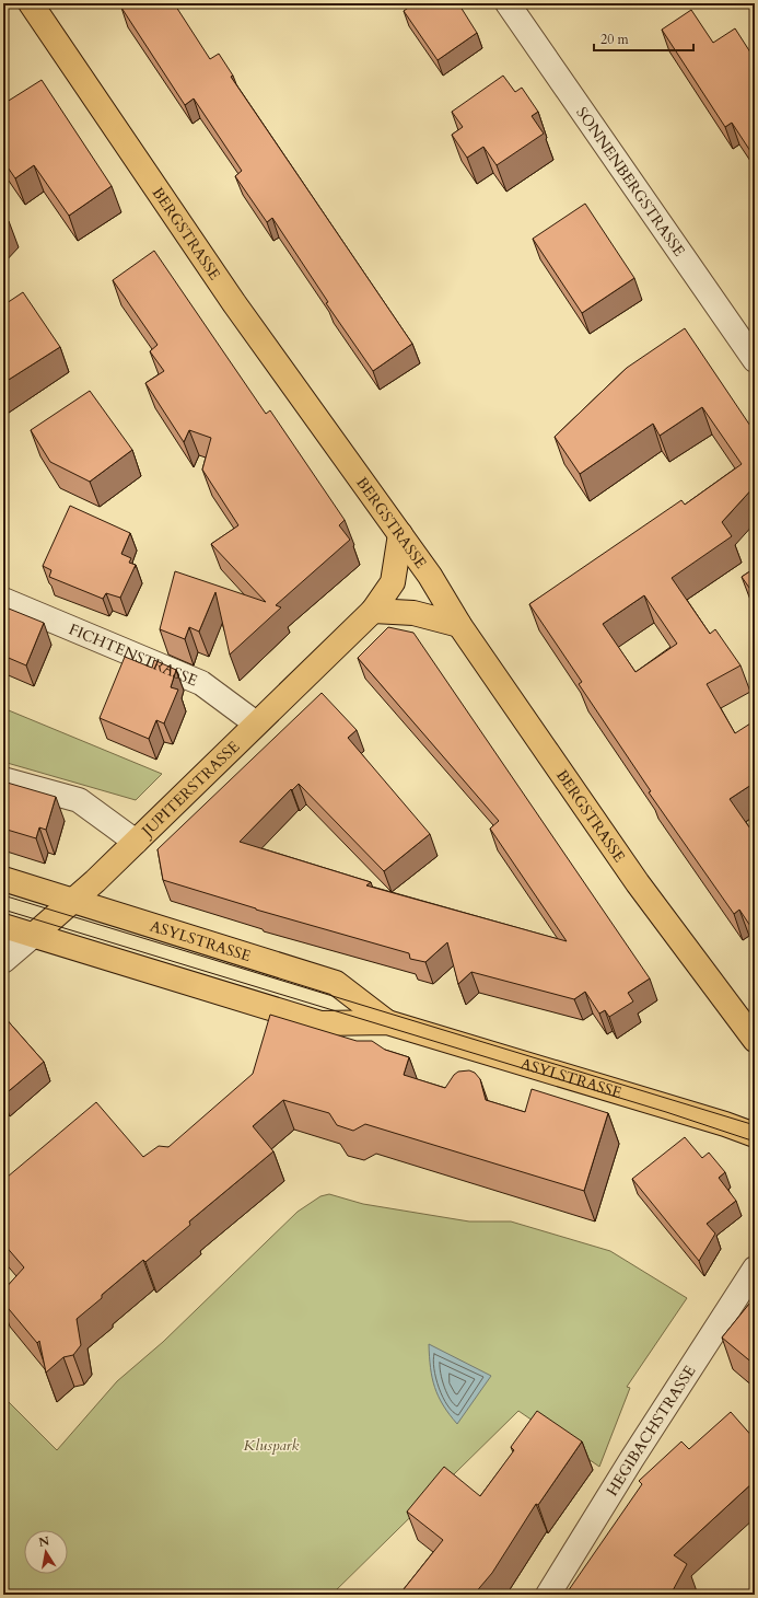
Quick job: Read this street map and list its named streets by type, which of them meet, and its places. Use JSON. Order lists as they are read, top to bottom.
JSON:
{
  "streets": {
    "main road": ["BERGSTRASSE", "JUPITERSTRASSE", "ASYLSTRASSE"],
    "street": ["SONNENBERGSTRASSE", "FICHTENSTRASSE", "HEGIBACHSTRASSE"]
  },
  "crossings": [
    ["BERGSTRASSE", "JUPITERSTRASSE"],
    ["FICHTENSTRASSE", "JUPITERSTRASSE"],
    ["JUPITERSTRASSE", "ASYLSTRASSE"]
  ],
  "parks": ["Kluspark"],
  "scale_bar": "20 m",
  "north": "top"
}
